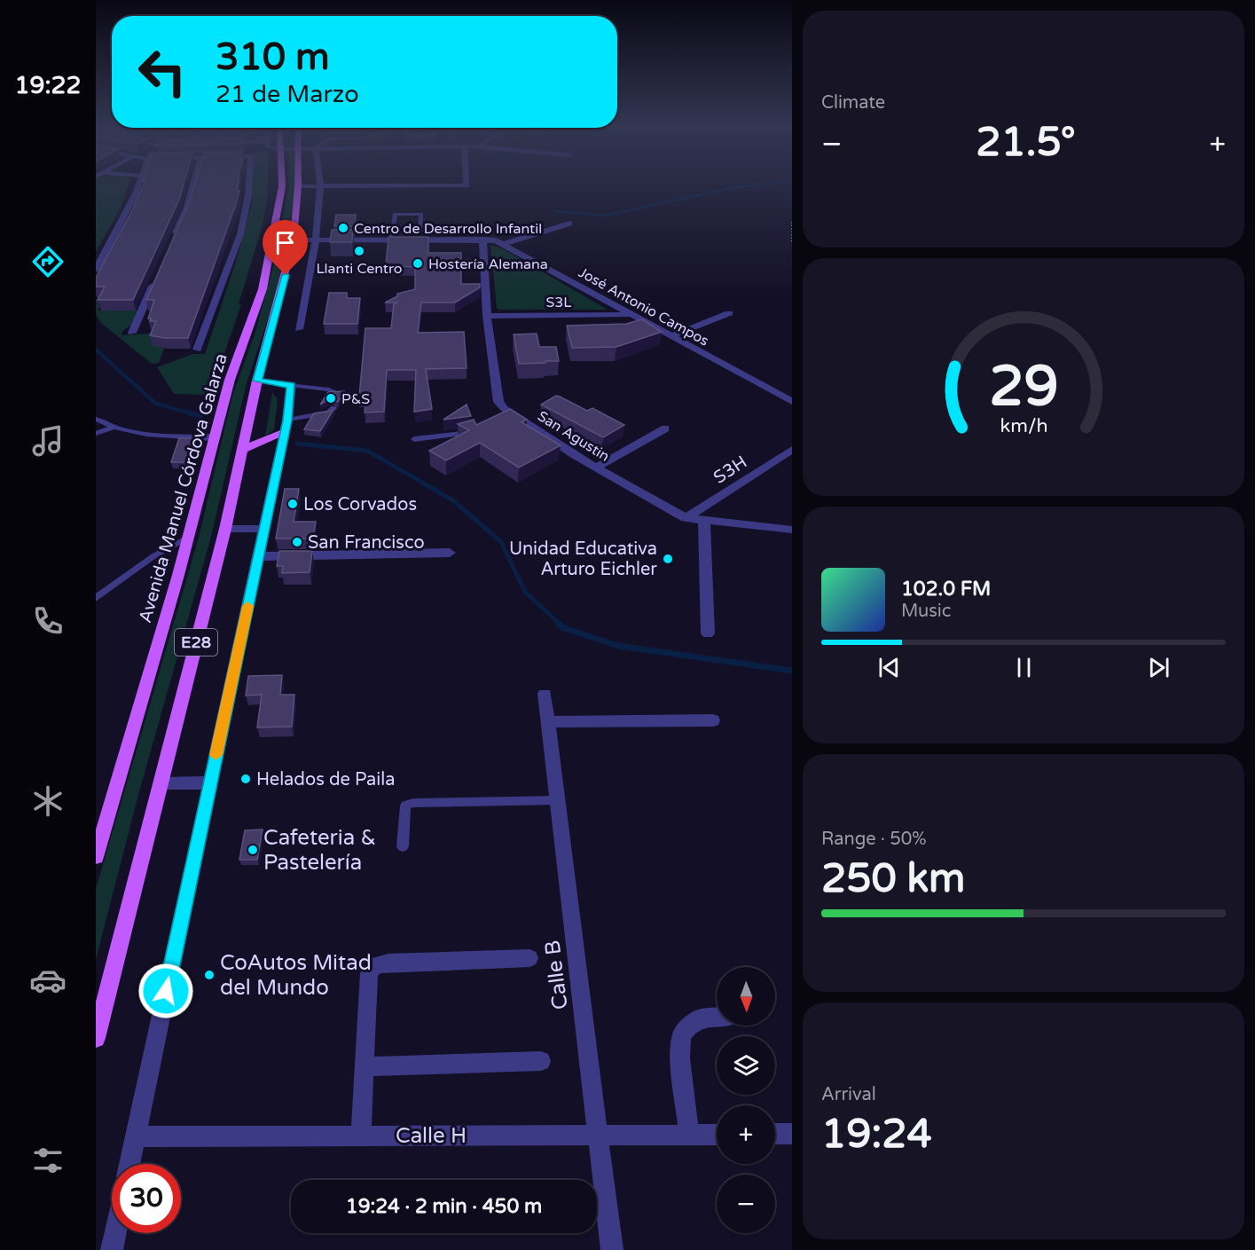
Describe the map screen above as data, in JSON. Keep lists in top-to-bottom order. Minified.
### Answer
{"streets":{"main road":["Avenida Manuel Córdova Galarza","E28"],"street":["S3L","José Antonio Campos","San Agustin","S3H","Calle B","Calle H"]},"crossings":[["S3L","José Antonio Campos"],["S3L","San Agustin"],["José Antonio Campos","San Agustin"],["José Antonio Campos","Avenida Manuel Córdova Galarza"],["José Antonio Campos","E28"],["San Agustin","S3H"],["Calle B","Calle H"]],"places":["Centro de Desarrollo Infantil","Llanti Centro","Hostería Alemana","P&S","Los Corvados","San Francisco","Unidad Educativa Arturo Eichler","Helados de Paila","Cafeteria & Pastelería","CoAutos Mitad del Mundo"],"north":"bottom","page":{"tabs":"19:22","tile":["Climate",["Range · 50%","250 km"],["Arrival","19:24"]],"turn":["310 m","21 de Marzo"],"heat":["−","21.5°","+"],"song":["102.0 FM","Music"],"map_buttons":["+","−"],"limit":"30","trip":"19:24 · 2 min · 450 m","gauge":["29","km/h"]}}
